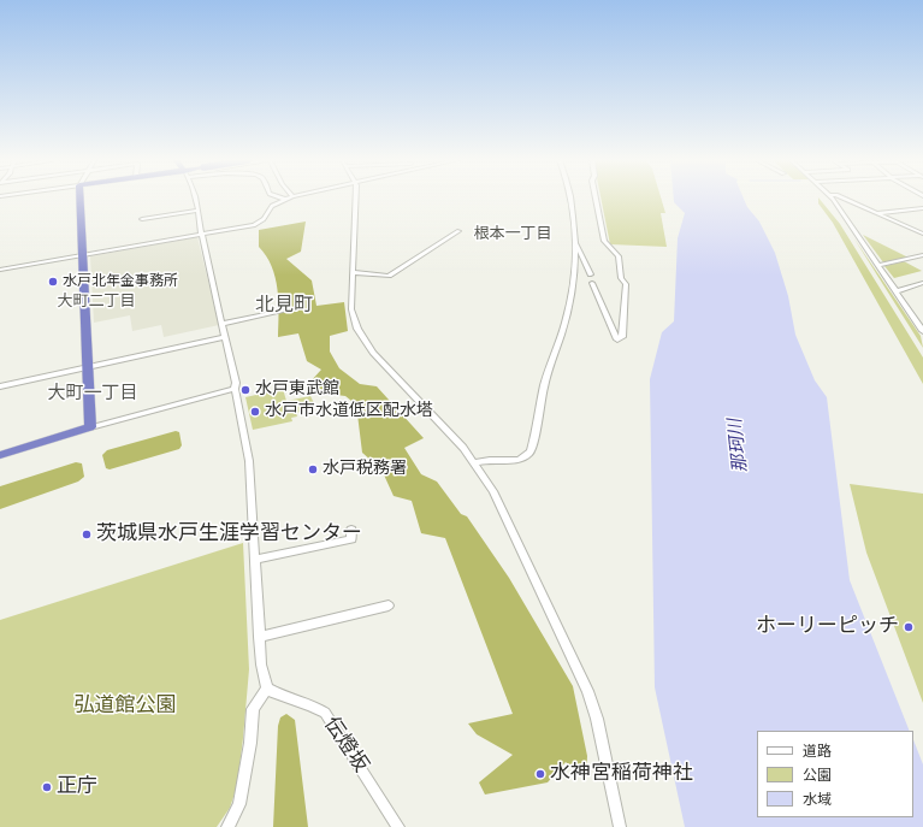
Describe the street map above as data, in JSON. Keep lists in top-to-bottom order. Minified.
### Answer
{"streets":{"street":["伝燈坂"]},"districts":["根本一丁目","大町二丁目","北見町","大町一丁目"],"water":["那珂川"],"parks":["弘道館公園"],"places":["水戸北年金事務所","水戸東武館","水戸市水道低区配水塔","水戸税務署","茨城県水戸生涯学習センター","ホーリーピッチ","水神宮稲荷神社","正庁"],"legend":["道路","公園","水域"]}
